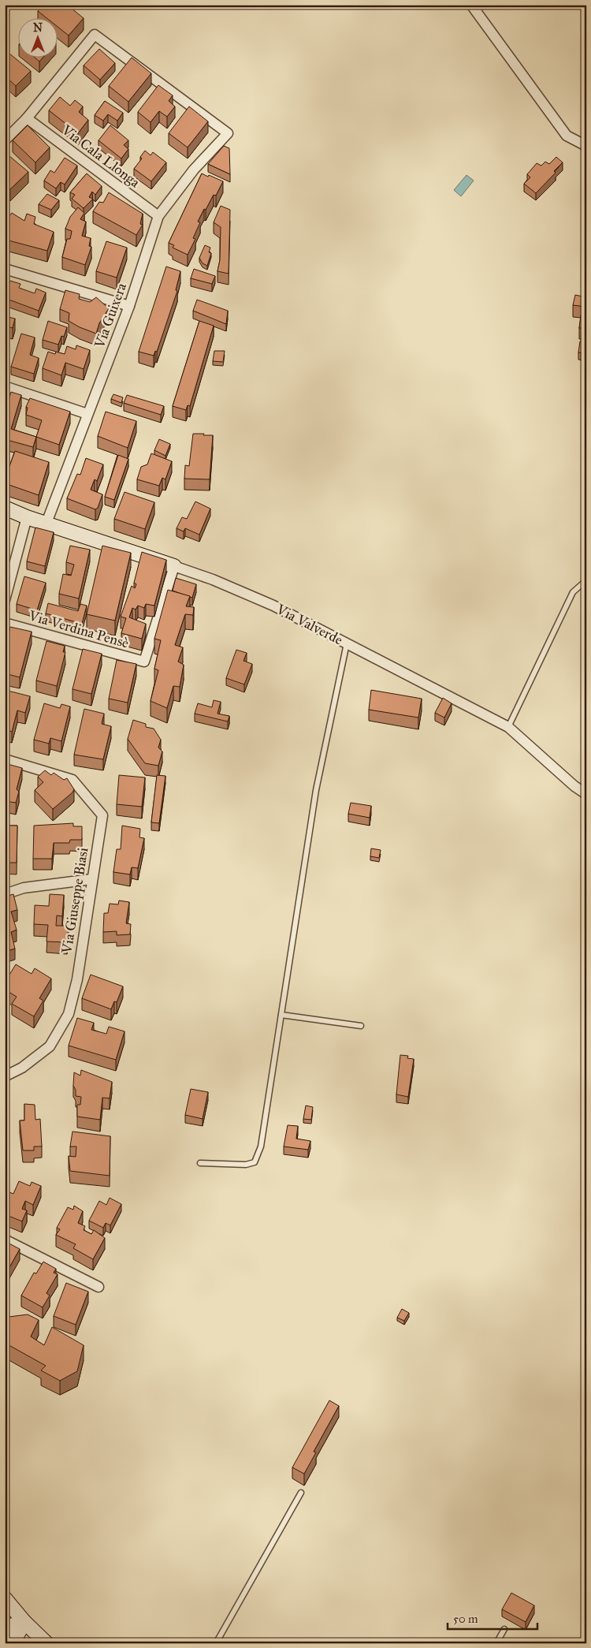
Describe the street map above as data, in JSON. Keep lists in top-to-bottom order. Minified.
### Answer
{"streets":{"street":["Via Cala Llonga","Via Guixera","Via Valverde","Via Verdina Pensè","Via Giuseppe Biasi"]},"crossings":[["Via Cala Llonga","Via Guixera"],["Via Guixera","Via Valverde"],["Via Valverde","Via Verdina Pensè"]],"scale_bar":"50 m","north":"top"}
